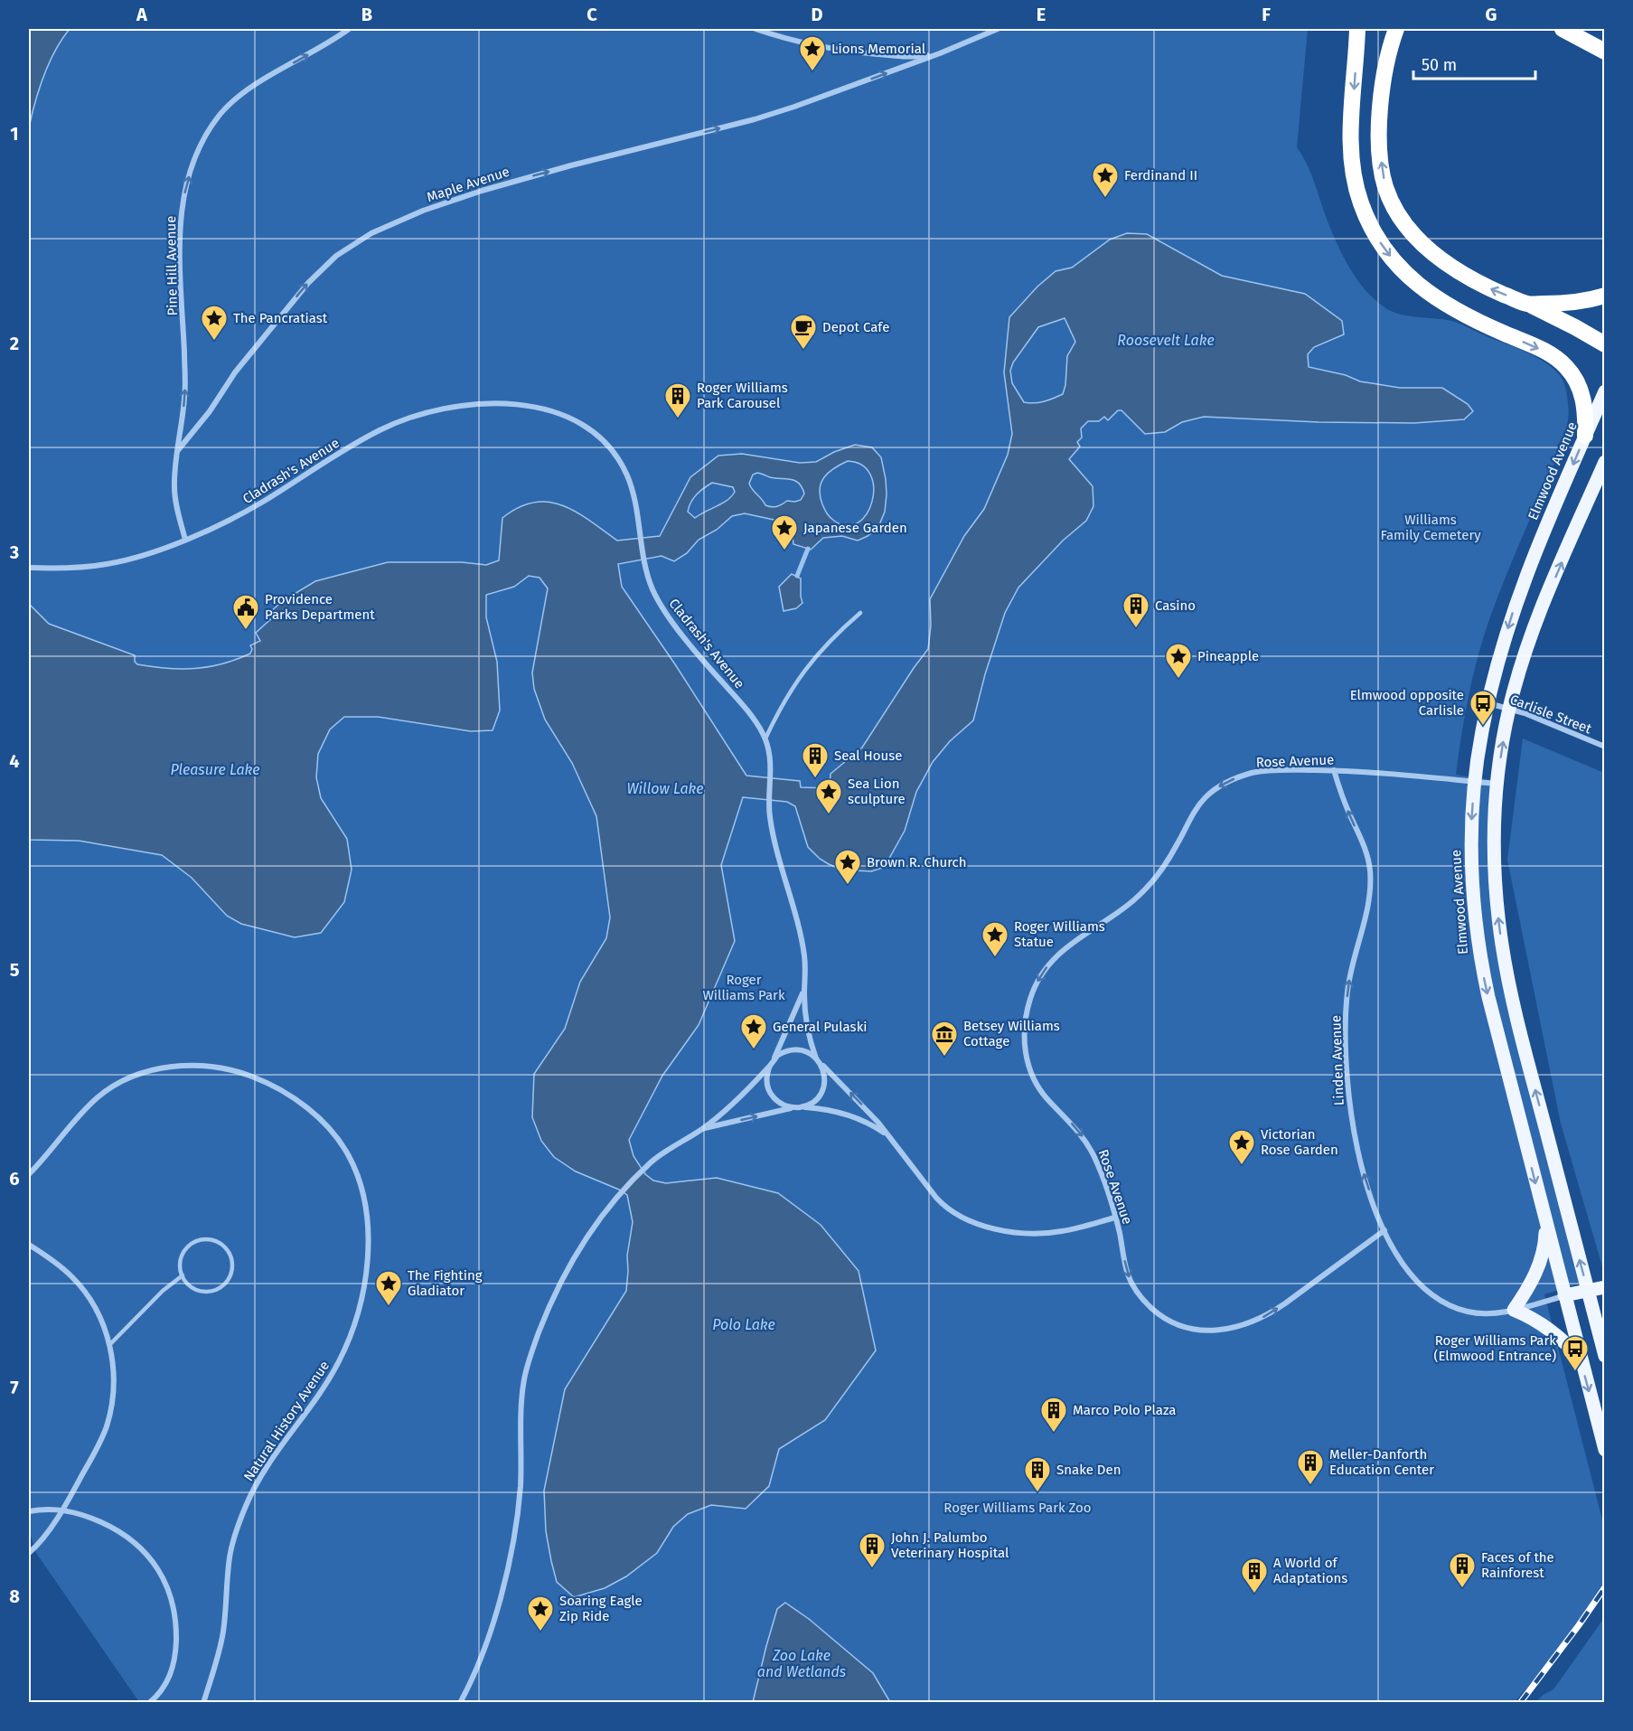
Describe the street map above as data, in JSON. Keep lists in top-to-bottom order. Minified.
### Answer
{"streets":{"main road":["Elmwood Avenue"],"street":["Maple Avenue","Pine Hill Avenue","Cladrash's Avenue","Carlisle Street","Rose Avenue","Linden Avenue","Natural History Avenue"]},"crossings":[["Maple Avenue","Pine Hill Avenue"],["Elmwood Avenue","Carlisle Street"],["Elmwood Avenue","Rose Avenue"],["Elmwood Avenue","Linden Avenue"],["Rose Avenue","Linden Avenue"]],"one_way":["Maple Avenue","Pine Hill Avenue","Linden Avenue"],"water":["Roosevelt Lake","Pleasure Lake","Willow Lake","Polo Lake","Zoo Lake and Wetlands"],"parks":["Williams Family Cemetery","Roger Williams Park","Roger Williams Park Zoo"],"places":{"place":["Lions Memorial","Ferdinand II","The Pancratiast","Japanese Garden","Pineapple","Sea Lion sculpture","Brown R. Church","Roger Williams Statue","General Pulaski","Victorian Rose Garden","The Fighting Gladiator","Soaring Eagle Zip Ride"],"cafe":["Depot Cafe"],"building":["Roger Williams Park Carousel","Casino","Seal House","Marco Polo Plaza","Meller-Danforth Education Center","Snake Den","John J. Palumbo Veterinary Hospital","Faces of the Rainforest","A World of Adaptations"],"public building":["Providence Parks Department"],"bus stop":["Elmwood opposite Carlisle","Roger Williams Park (Elmwood Entrance)"],"museum":["Betsey Williams Cottage"]},"scale_bar":"50 m","grid":{"columns":["A","B","C","D","E","F","G"],"rows":["1","2","3","4","5","6","7","8"]}}
